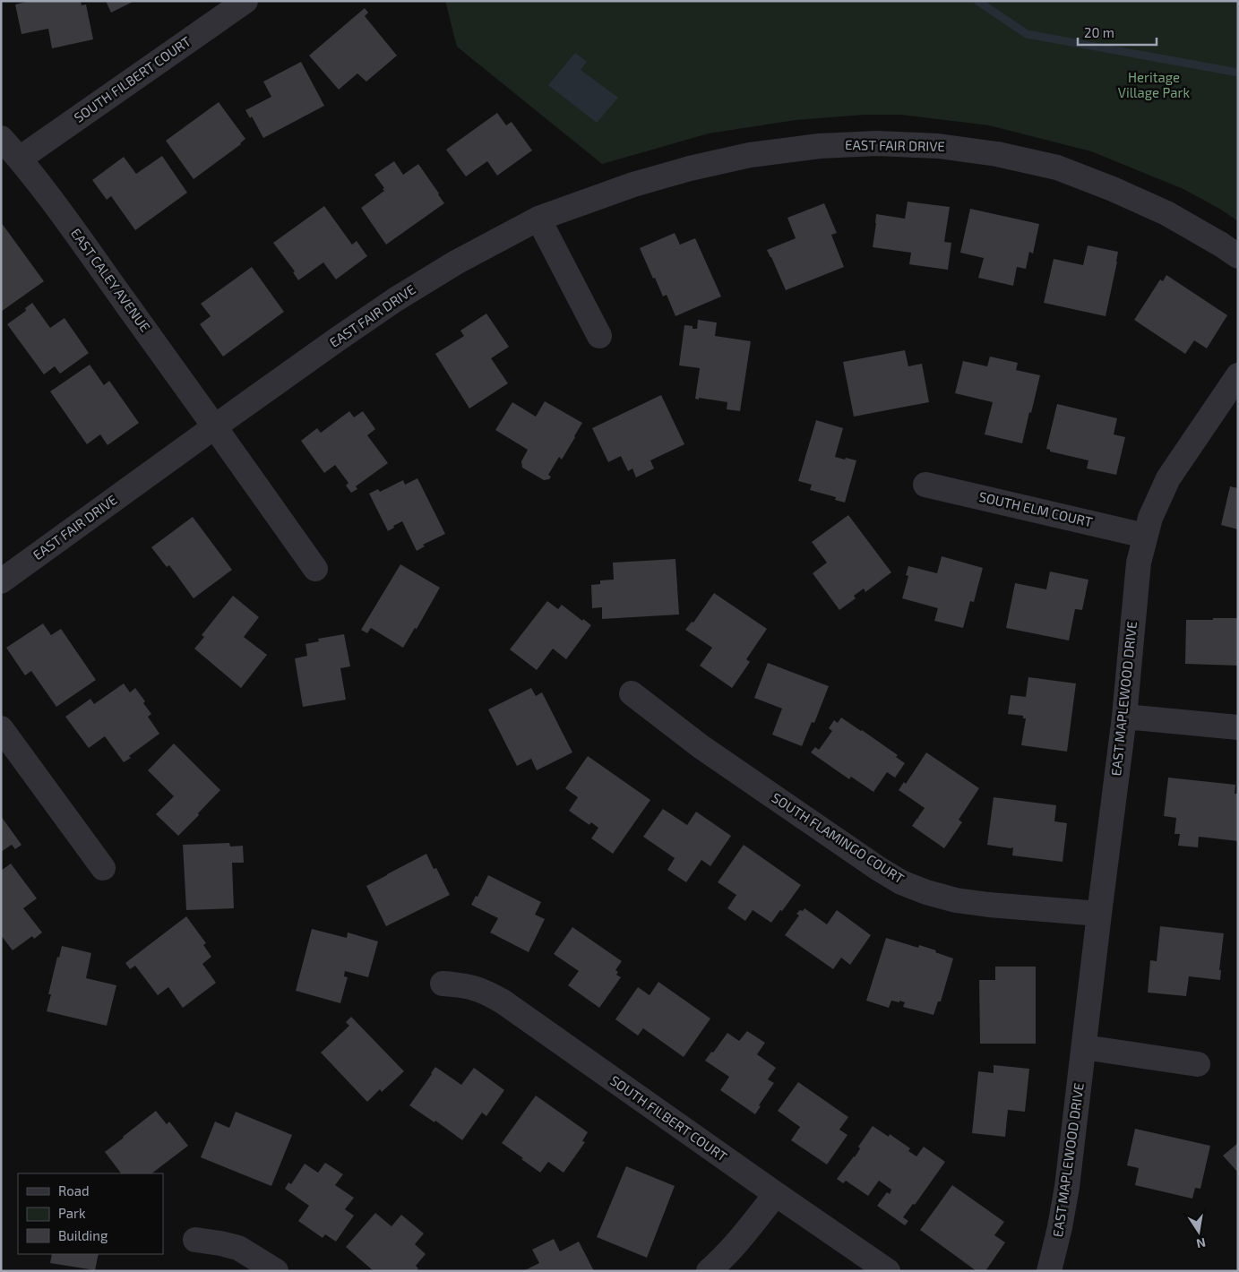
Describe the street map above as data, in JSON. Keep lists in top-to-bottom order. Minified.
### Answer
{"streets":{"street":["SOUTH FILBERT COURT","EAST FAIR DRIVE","EAST CALEY AVENUE","SOUTH ELM COURT","EAST MAPLEWOOD DRIVE","SOUTH FLAMINGO COURT"]},"crossings":[["SOUTH FILBERT COURT","EAST CALEY AVENUE"],["EAST FAIR DRIVE","EAST CALEY AVENUE"],["SOUTH ELM COURT","EAST MAPLEWOOD DRIVE"],["EAST MAPLEWOOD DRIVE","SOUTH FLAMINGO COURT"]],"parks":["Heritage Village Park"],"legend":["Road","Park","Building"],"scale_bar":"20 m","north":"bottom"}
